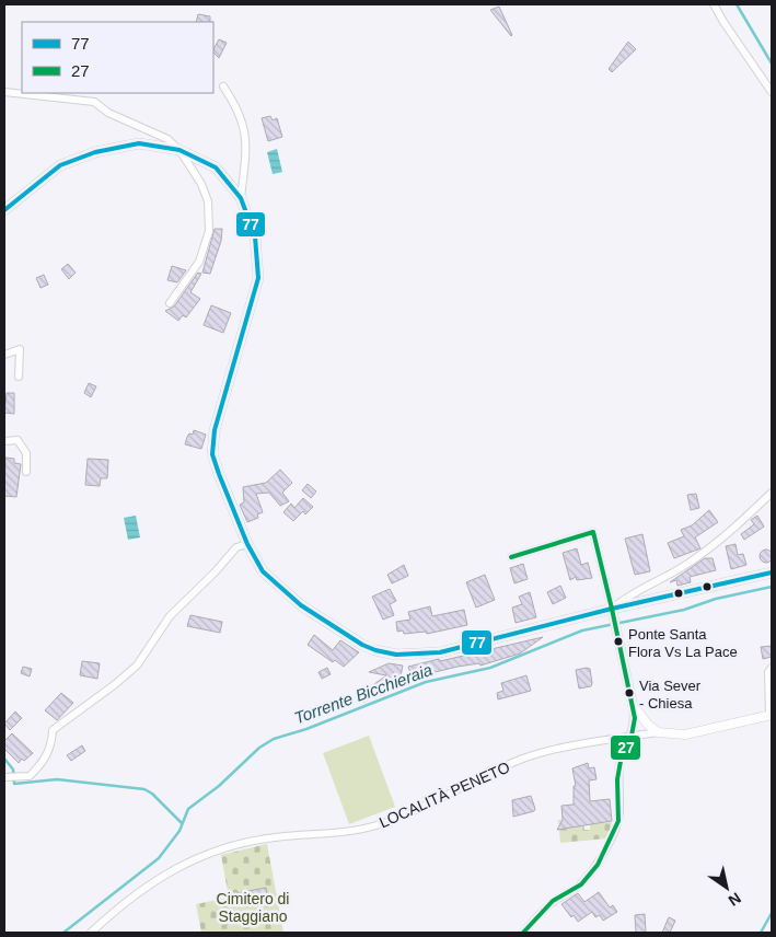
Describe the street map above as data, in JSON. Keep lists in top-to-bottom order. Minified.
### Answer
{"streets":{"street":["LOCALITÀ PENETO"]},"water":["Torrente Bicchieraia"],"parks":["Cimitero di Staggiano"],"places":["Ponte Santa Flora Vs La Pace","Via Sever - Chiesa"],"lines":["transit line 77","transit line 27"],"legend":["77","27"],"north":"bottom right"}
